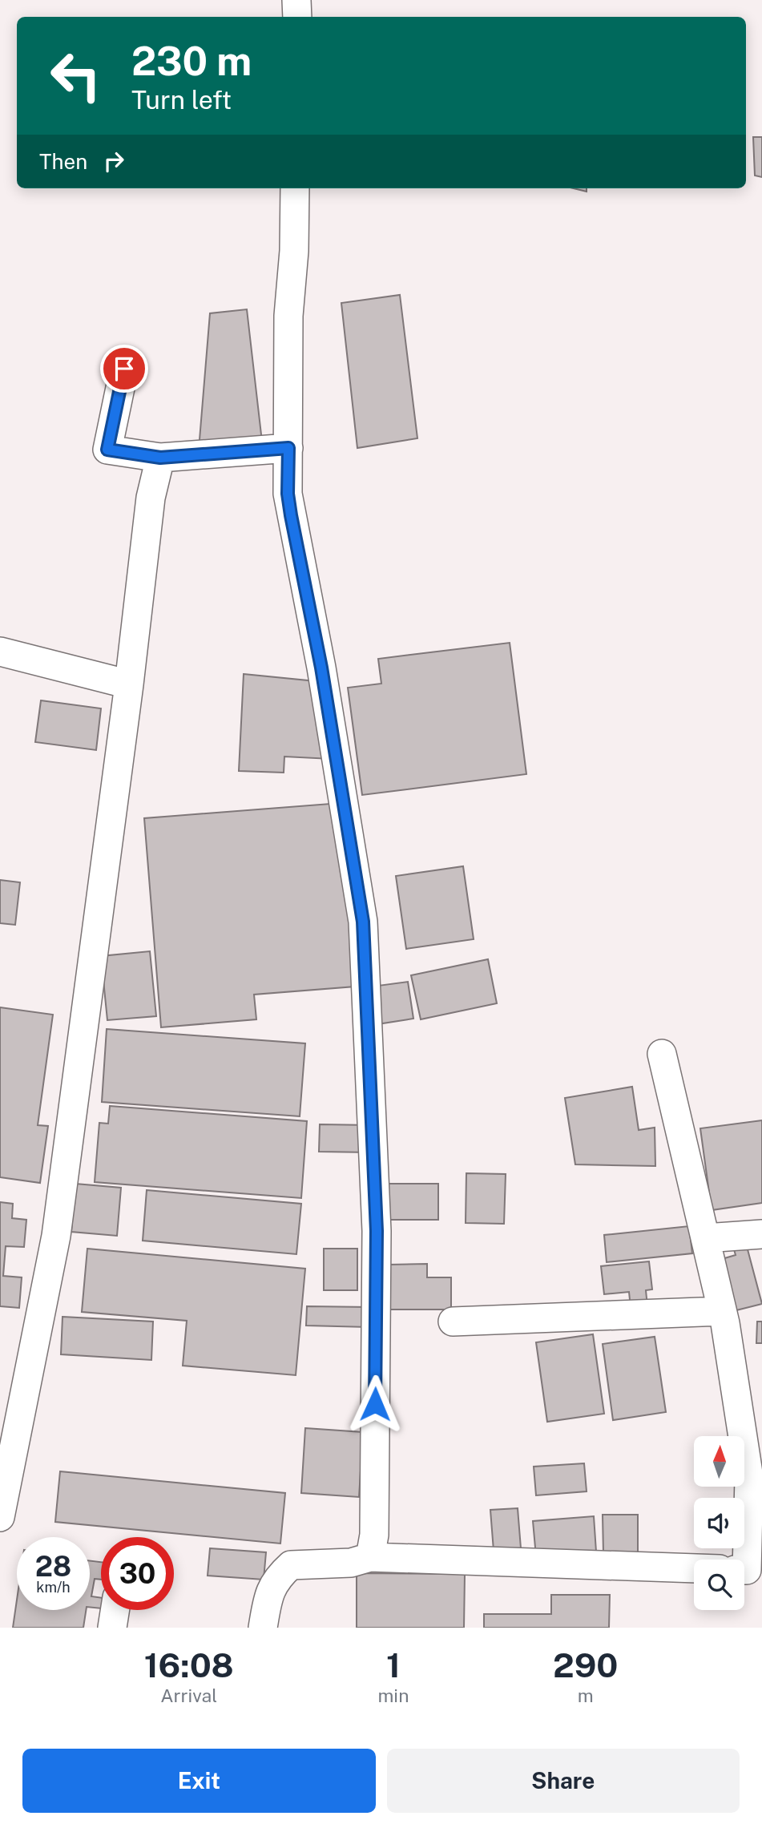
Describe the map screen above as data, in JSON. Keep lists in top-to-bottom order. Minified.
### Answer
{"north":"top","page":{"turn":["230 m","Turn left"],"then":"Then","speed":"28 km/h","limit":"30","eta":["16:08","Arrival","1","min","290","m"],"buttons":["Exit","Share"]}}
